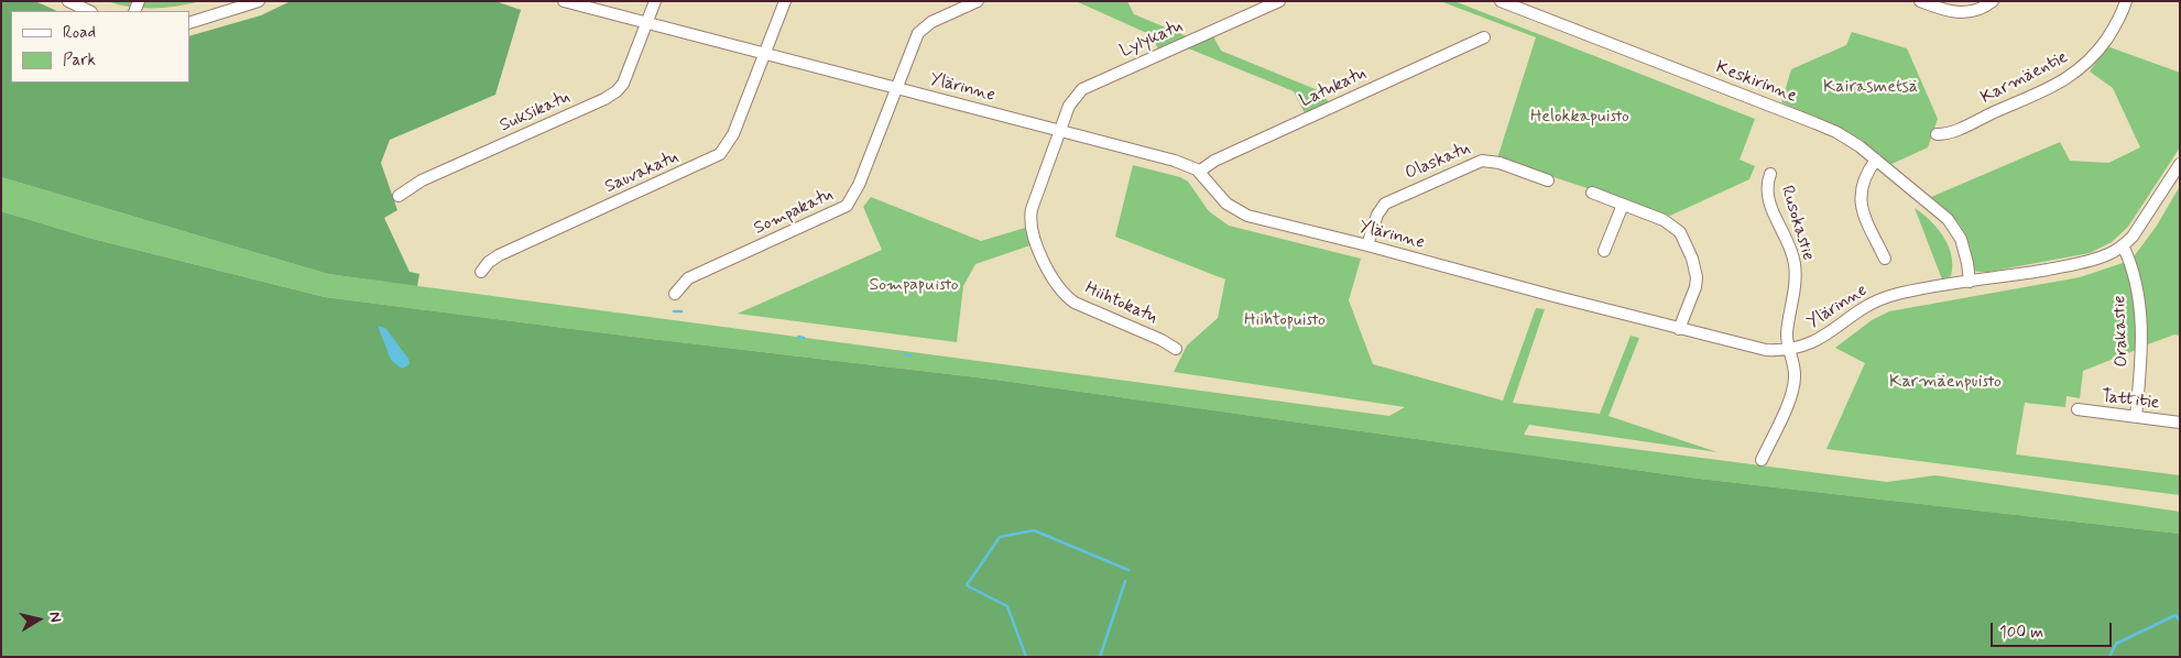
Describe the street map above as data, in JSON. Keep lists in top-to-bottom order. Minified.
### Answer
{"streets":{"street":["Lylykatu","Karmäentie","Keskirinne","Ylärinne","Latukatu","Suksikatu","Olaskatu","Sauvakatu","Sompakatu","Rusokastie","Hiihtokatu","Orakastie","Tattitie"]},"crossings":[["Lylykatu","Ylärinne"],["Lylykatu","Hiihtokatu"],["Keskirinne","Ylärinne"],["Ylärinne","Latukatu"],["Ylärinne","Suksikatu"],["Ylärinne","Olaskatu"],["Ylärinne","Sauvakatu"],["Ylärinne","Sompakatu"],["Ylärinne","Rusokastie"],["Ylärinne","Hiihtokatu"],["Ylärinne","Orakastie"],["Orakastie","Tattitie"]],"parks":["Kairasmetsä","Helokkapuisto","Sompapuisto","Hiihtopuisto","Karmäenpuisto"],"legend":["Road","Park"],"scale_bar":"100 m","north":"right"}
